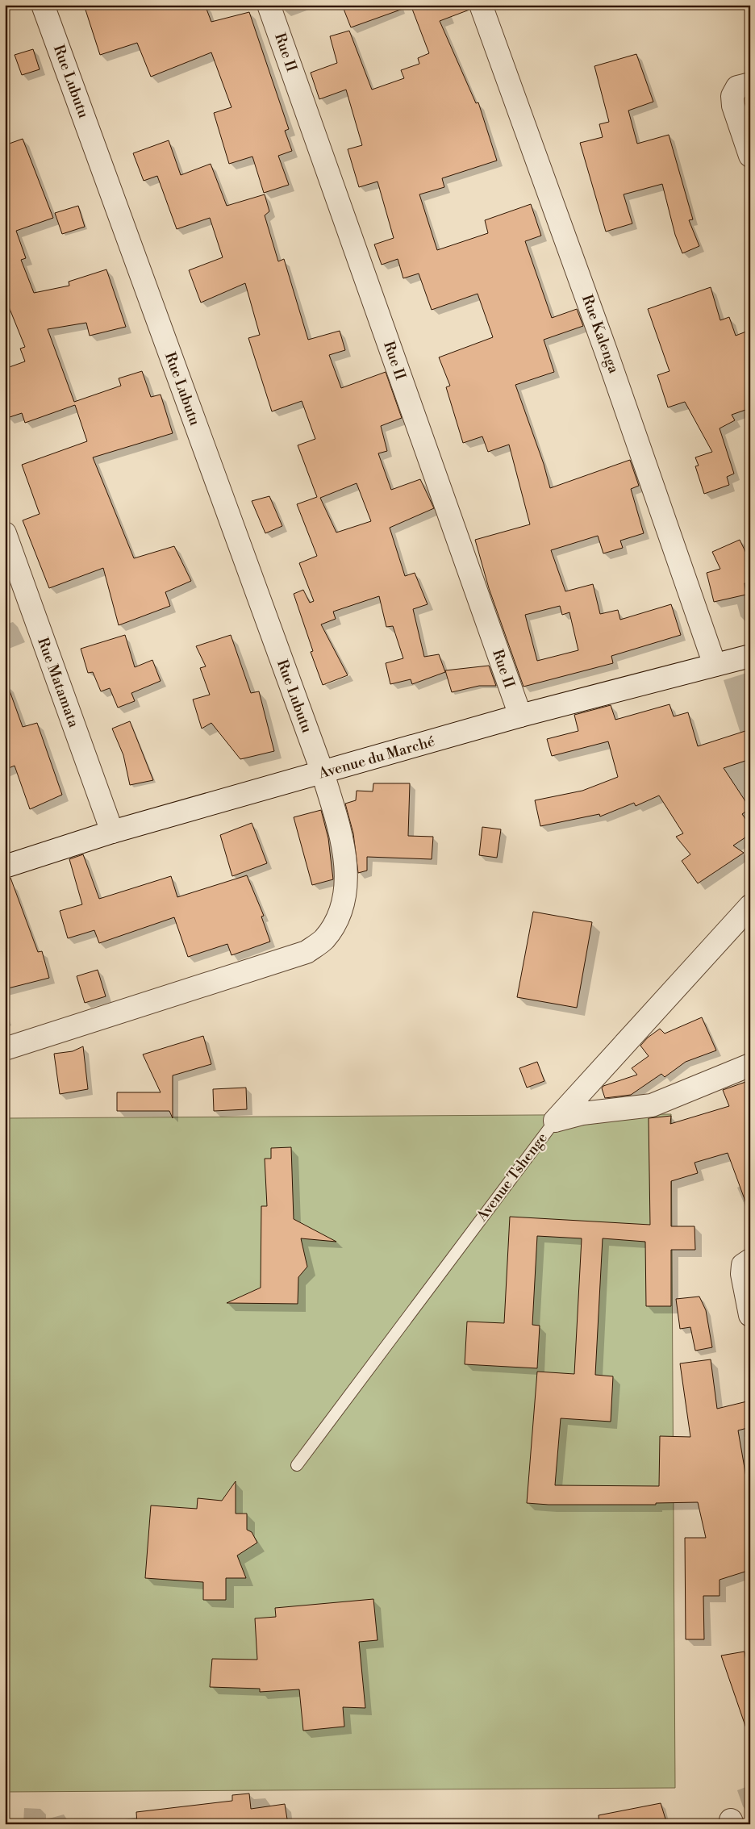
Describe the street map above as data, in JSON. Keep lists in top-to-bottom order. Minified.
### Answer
{"streets":{"street":["Rue II","Rue Lubutu","Rue Kalenga","Rue Matamata","Avenue du Marché","Avenue Tshenge"]},"crossings":[["Rue II","Avenue du Marché"],["Rue Lubutu","Avenue du Marché"],["Rue Kalenga","Avenue du Marché"],["Rue Matamata","Avenue du Marché"]]}
